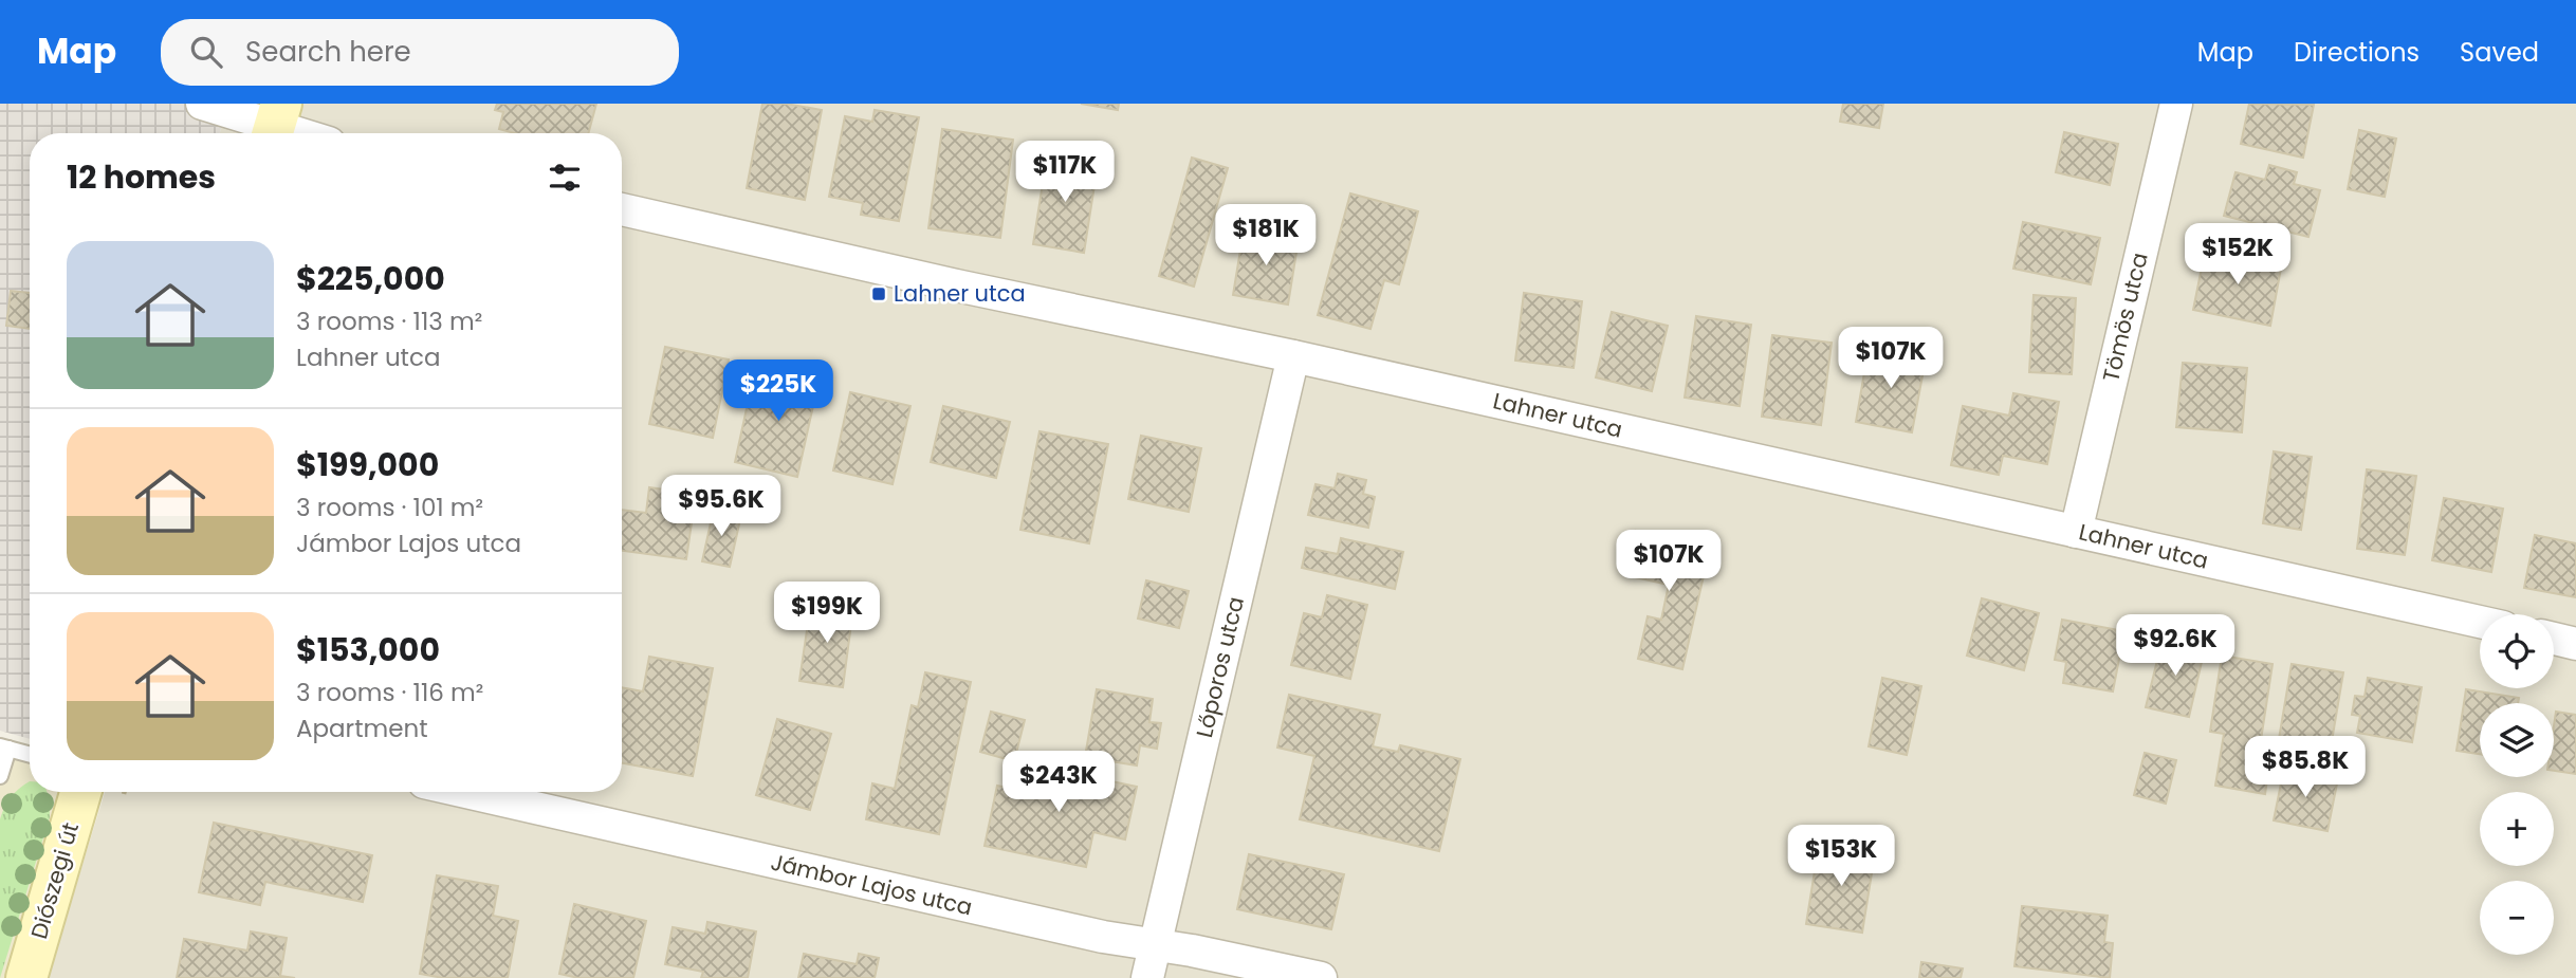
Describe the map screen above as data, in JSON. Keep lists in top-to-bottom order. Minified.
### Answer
{"streets":{"main road":["Diószegi út"],"street":["Tömös utca","Lahner utca","Lőporos utca","Jámbor Lajos utca"]},"crossings":[["Tömös utca","Lahner utca"],["Lahner utca","Lőporos utca"],["Lőporos utca","Jámbor Lajos utca"]],"places":{"transit":["Lahner utca"]},"page":{"header":"Map","search":"Search here","nav":["Map","Directions","Saved"],"heading":"12 homes","price":["$117K","$181K","$152K","$107K","$225K","$95.6K","$107K","$199K","$92.6K","$85.8K","$243K","$153K"],"list":[{"name":"$225,000","note":"3 rooms · 113 m² · Lahner utca"},{"name":"$199,000","note":"3 rooms · 101 m² · Jámbor Lajos utca"},{"name":"$153,000","note":"3 rooms · 116 m² · Apartment"}],"map_buttons":["+","−"]}}
